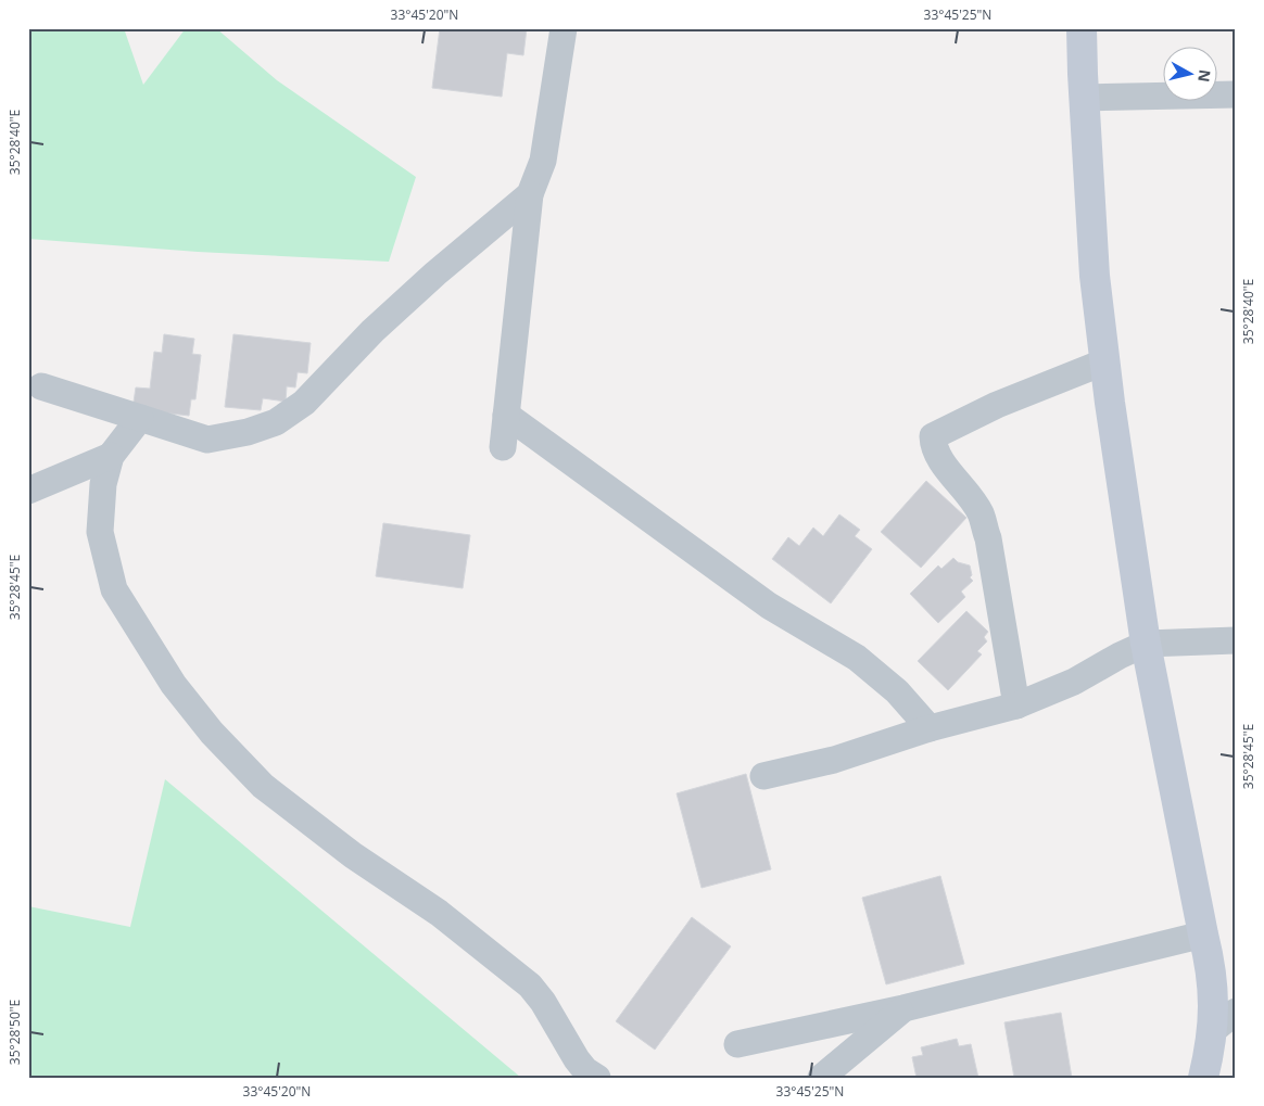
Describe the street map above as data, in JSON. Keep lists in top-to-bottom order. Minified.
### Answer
{"north":"right","coordinates":["33°45'20\"N","33°45'25\"N","35°28'40\"E","35°28'45\"E","35°28'50\"E"]}
